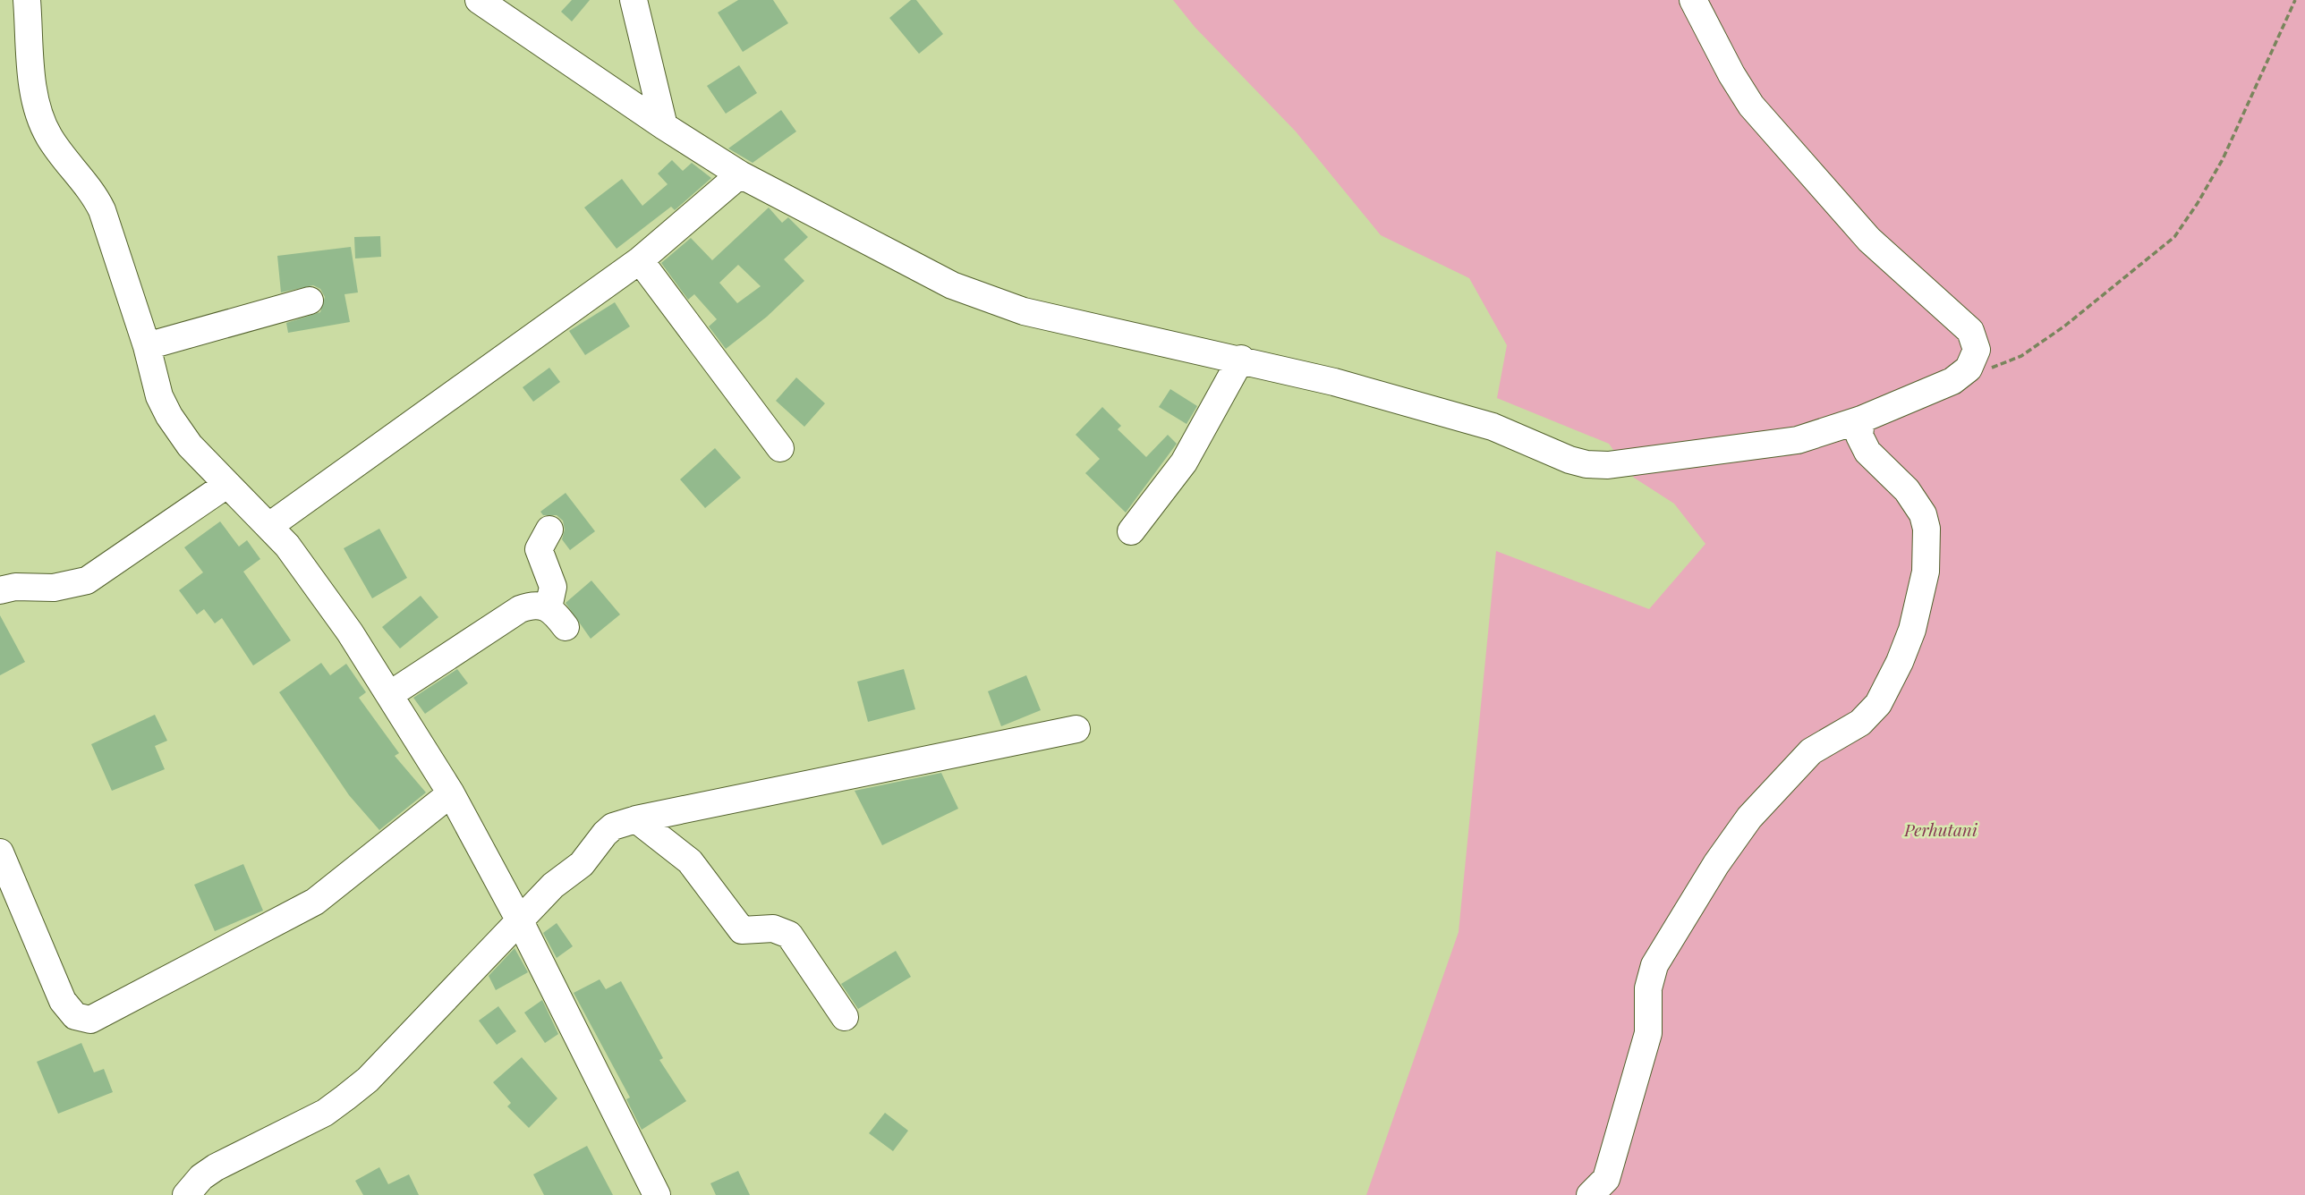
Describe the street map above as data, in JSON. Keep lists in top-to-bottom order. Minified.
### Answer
{"parks":["Perhutani"]}
